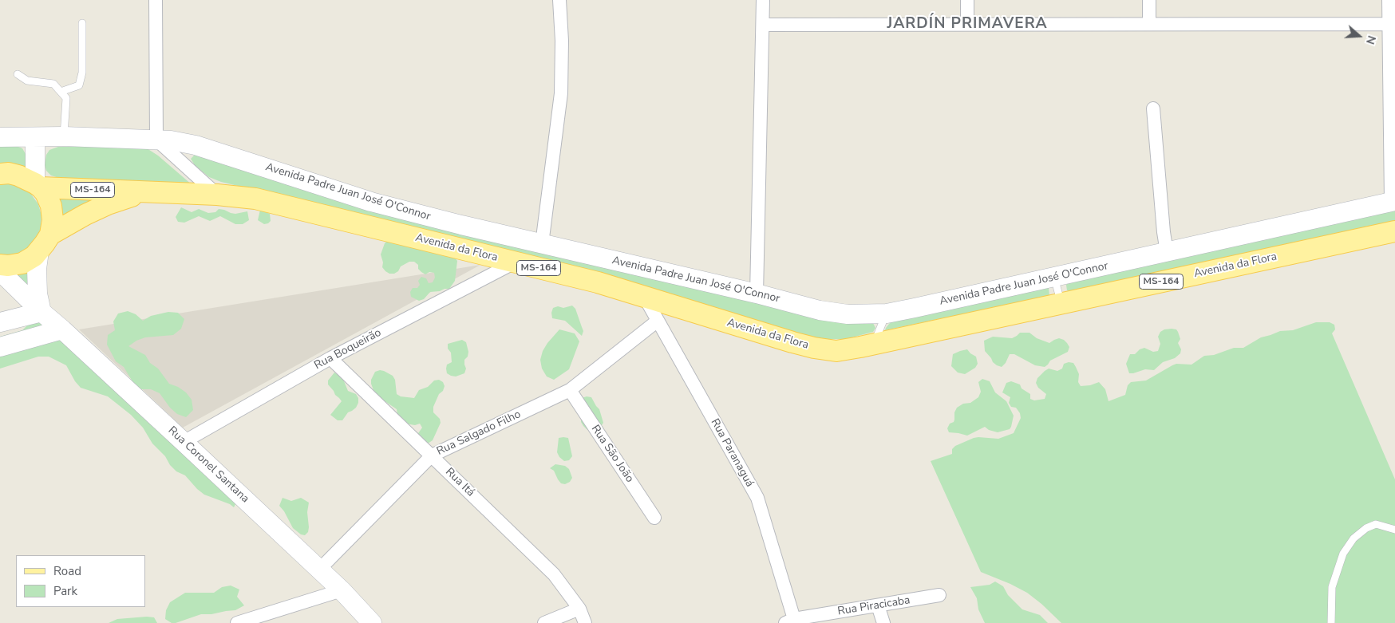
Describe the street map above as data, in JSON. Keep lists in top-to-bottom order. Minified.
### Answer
{"streets":{"main road":["MS-164","Avenida da Flora"],"street":["Avenida Padre Juan José O'Connor","Rua Boqueirão","Rua Salgado Filho","Rua Paranaguá","Rua São João","Rua Coronel Santana","Rua Itá","Rua Piracicaba"]},"crossings":[["MS-164","Avenida da Flora"],["Avenida da Flora","Rua Boqueirão"],["Avenida da Flora","Rua Paranaguá"],["Rua Boqueirão","Rua Coronel Santana"],["Rua Boqueirão","Rua Itá"],["Rua Salgado Filho","Rua Paranaguá"],["Rua Salgado Filho","Rua São João"],["Rua Salgado Filho","Rua Coronel Santana"],["Rua Salgado Filho","Rua Itá"],["Rua Paranaguá","Rua Piracicaba"]],"districts":["JARDÍN PRIMAVERA"],"legend":["Road","Park"],"north":"right"}
